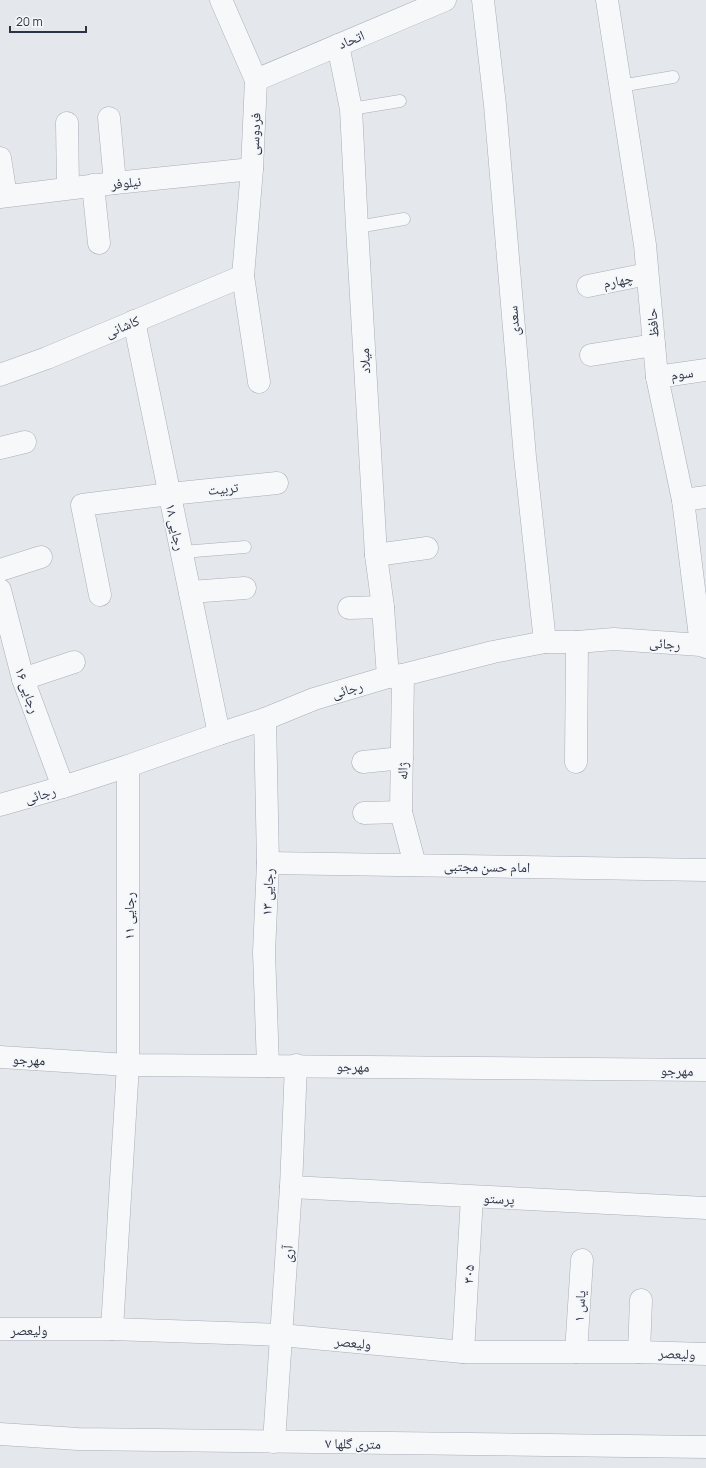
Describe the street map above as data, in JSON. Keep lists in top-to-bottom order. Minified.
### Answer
{"streets":{"street":["اتحاد","فردوسی","نیلوفر","چهارم","سعدی","حافظ","کاشانی","میلاد","سوم","تربیت","رجایی ۱۸","رجائی","رجایی ۱۶","ژاله","امام حسن مجتبی","رجایی ۱۳","رجایی ۱۱","مهرجو","پرستو","آری","۳۰۵","یاس ۱","ولیعصر","۷ متری گلها"]},"crossings":[["اتحاد","فردوسی"],["اتحاد","میلاد"],["فردوسی","نیلوفر"],["فردوسی","کاشانی"],["چهارم","حافظ"],["سعدی","رجائی"],["حافظ","سوم"],["حافظ","رجائی"],["کاشانی","رجایی ۱۸"],["میلاد","رجائی"],["میلاد","ژاله"],["تربیت","رجایی ۱۸"],["رجایی ۱۸","رجائی"],["رجائی","رجایی ۱۶"],["رجائی","ژاله"],["رجائی","رجایی ۱۳"],["رجائی","رجایی ۱۱"],["ژاله","امام حسن مجتبی"],["امام حسن مجتبی","رجایی ۱۳"],["رجایی ۱۳","مهرجو"],["رجایی ۱۱","مهرجو"],["رجایی ۱۱","ولیعصر"],["مهرجو","آری"],["پرستو","آری"],["پرستو","۳۰۵"],["آری","ولیعصر"],["آری","۷ متری گلها"],["۳۰۵","ولیعصر"],["یاس ۱","ولیعصر"]],"scale_bar":"20 m"}
